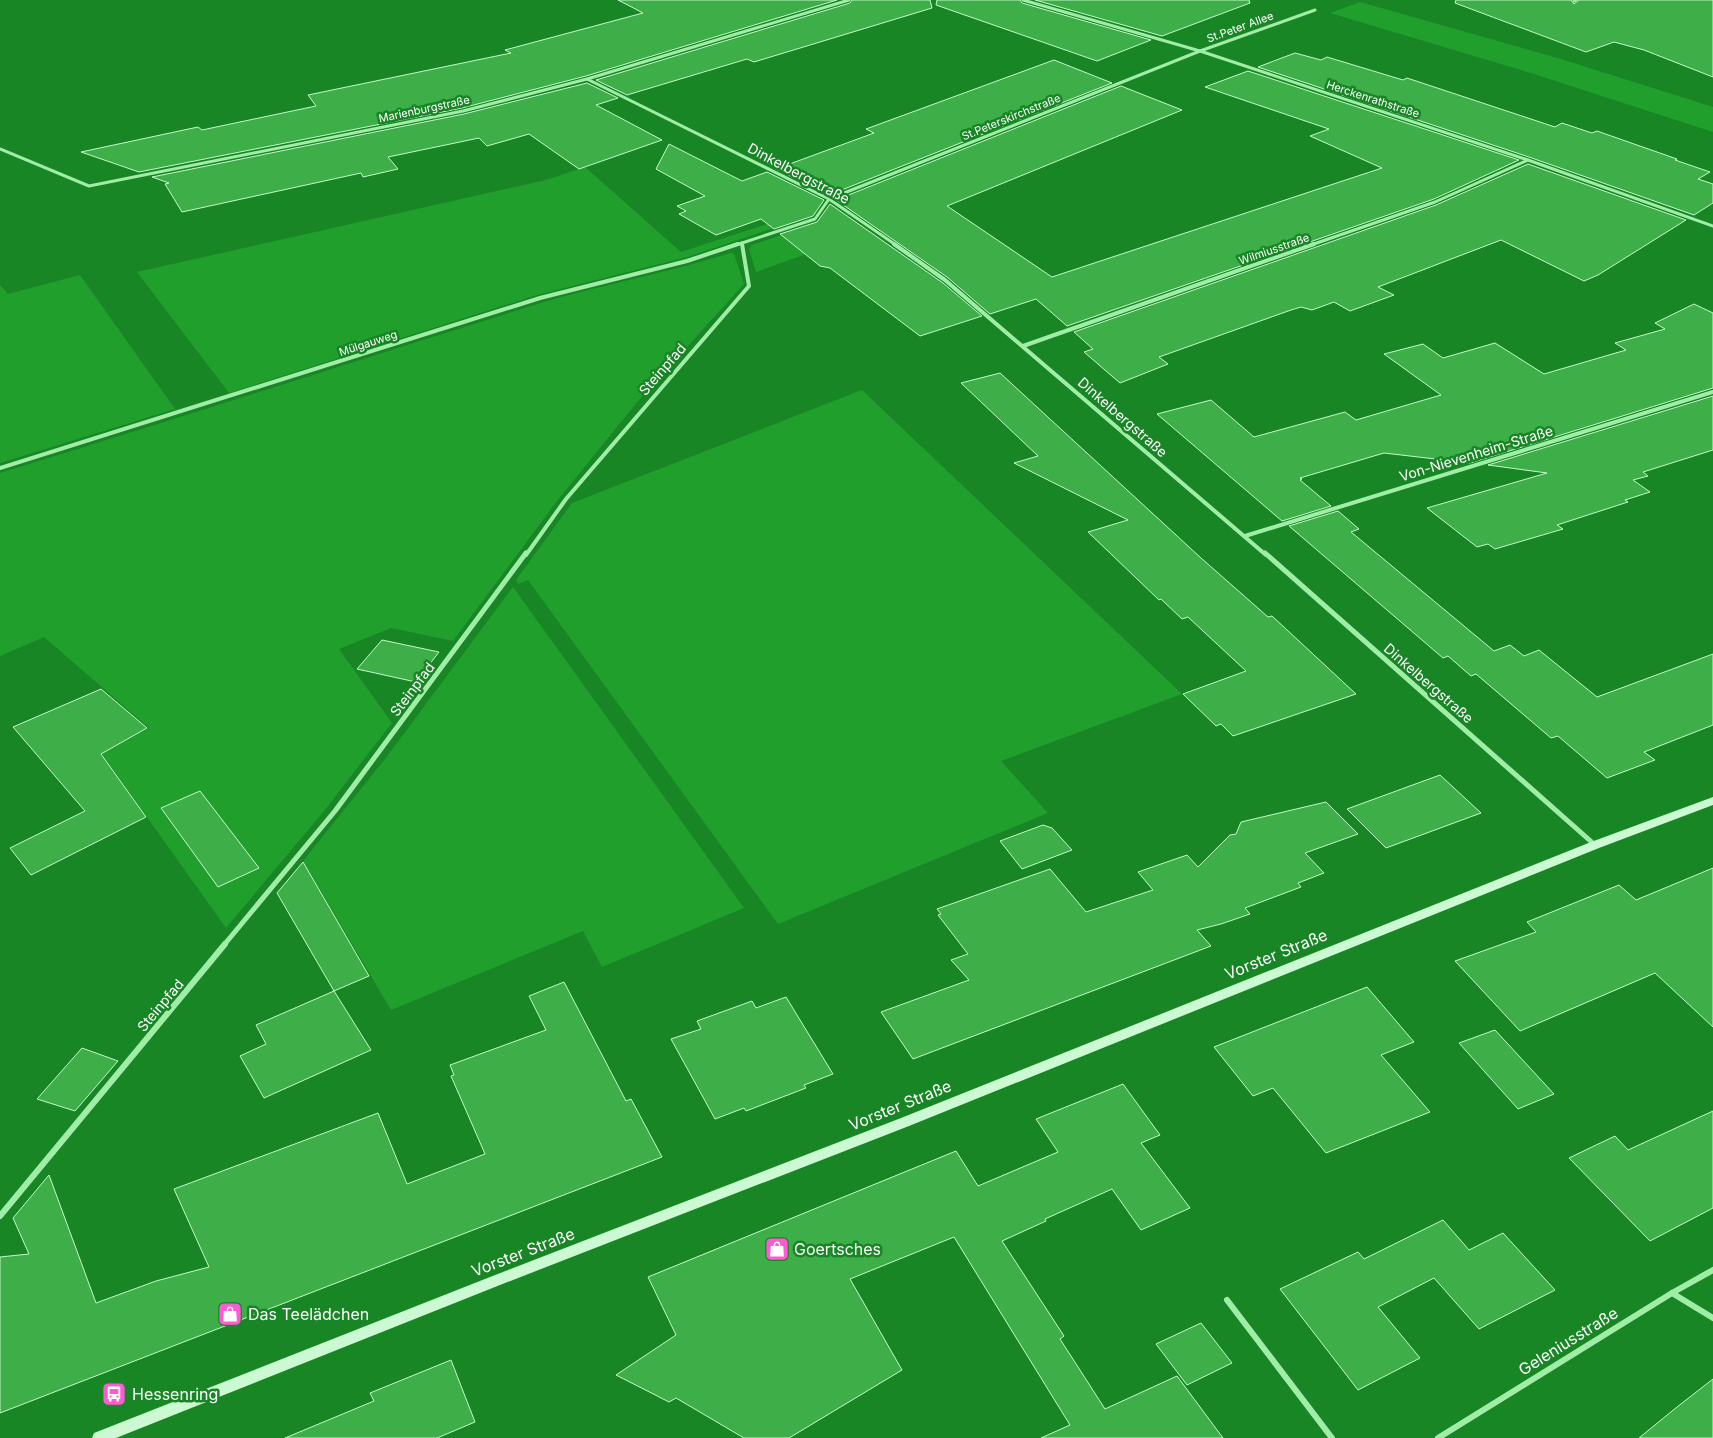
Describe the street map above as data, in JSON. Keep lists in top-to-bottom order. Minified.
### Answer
{"streets":{"main road":["Vorster Straße"],"street":["St.Peter Allee","Herckenrathstraße","Marienburgstraße","St.Peterskirchstraße","Dinkelbergstraße","Wilmiusstraße","Mülgauweg","Steinpfad","Von-Nievenheim-Straße","Geleniusstraße"]},"crossings":[["St.Peter Allee","Herckenrathstraße"],["St.Peter Allee","St.Peterskirchstraße"],["Herckenrathstraße","St.Peterskirchstraße"],["Herckenrathstraße","Wilmiusstraße"],["Marienburgstraße","Dinkelbergstraße"],["St.Peterskirchstraße","Dinkelbergstraße"],["Dinkelbergstraße","Wilmiusstraße"],["Dinkelbergstraße","Von-Nievenheim-Straße"],["Dinkelbergstraße","Vorster Straße"],["Mülgauweg","Steinpfad"]],"places":{"shop":["Goertsches","Das Teelädchen"],"bus stop":["Hessenring"]}}
